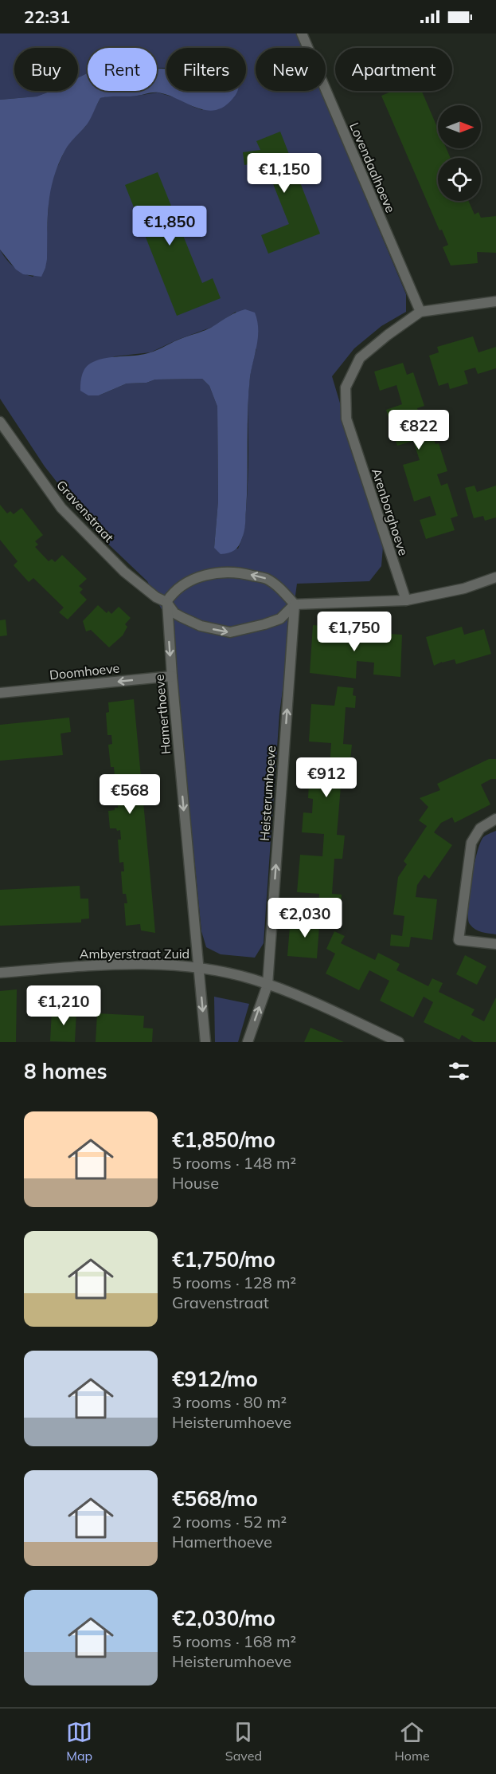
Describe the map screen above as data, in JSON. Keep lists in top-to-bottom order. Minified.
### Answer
{"streets":{"street":["Lovendaalhoeve","Gravenstraat","Arenborghoeve","Doomhoeve","Hamerthoeve","Heisterumhoeve","Ambyerstraat Zuid"]},"crossings":[["Lovendaalhoeve","Arenborghoeve"],["Gravenstraat","Hamerthoeve"],["Gravenstraat","Heisterumhoeve"],["Doomhoeve","Hamerthoeve"],["Hamerthoeve","Ambyerstraat Zuid"],["Heisterumhoeve","Ambyerstraat Zuid"]],"one_way":["Doomhoeve","Hamerthoeve","Heisterumhoeve"],"north":"right","page":{"status":"22:31","chip":["Buy","Rent","Filters","New","Apartment"],"price":["€1,150","€1,850","€822","€1,750","€912","€568","€2,030","€1,210"],"heading":"8 homes","list":[{"name":"€1,850/mo","note":"5 rooms · 148 m² · House"},{"name":"€1,750/mo","note":"5 rooms · 128 m² · Gravenstraat"},{"name":"€912/mo","note":"3 rooms · 80 m² · Heisterumhoeve"},{"name":"€568/mo","note":"2 rooms · 52 m² · Hamerthoeve"},{"name":"€2,030/mo","note":"5 rooms · 168 m² · Heisterumhoeve"}],"tabs":["Map","Saved","Home"]}}
